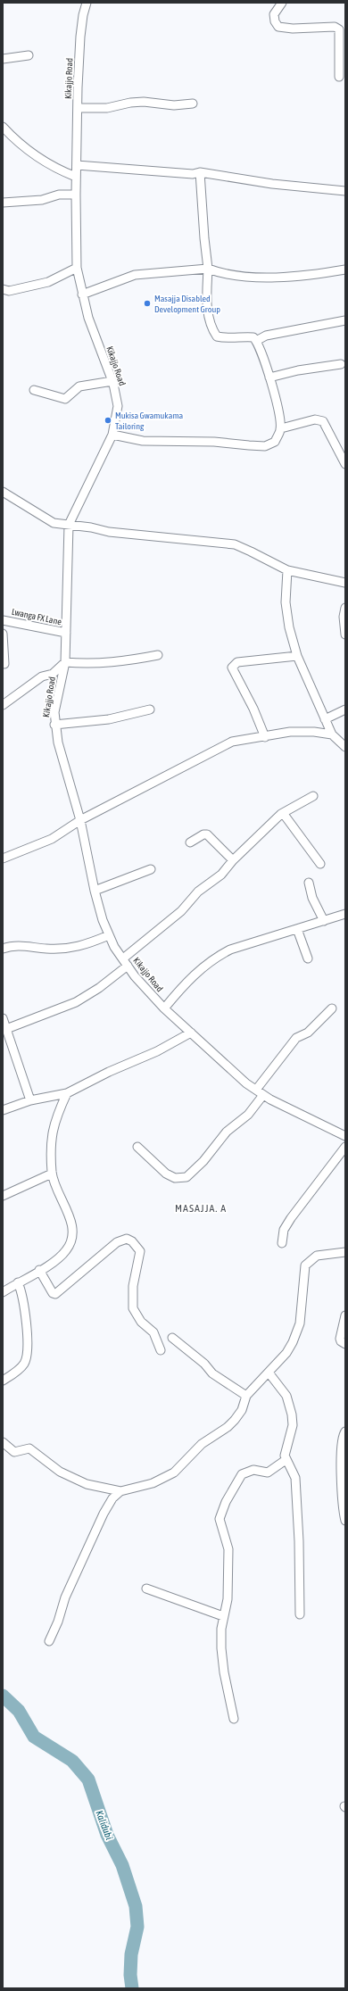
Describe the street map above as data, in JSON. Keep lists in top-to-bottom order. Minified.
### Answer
{"streets":{"street":["Kikajjo Road","Lwanga FX Lane"]},"crossings":[["Kikajjo Road","Lwanga FX Lane"]],"districts":["MASAJJA. A"],"water":["Kalidubi"],"places":["Masajja Disabled Development Group","Mukisa Gwamukama Tailoring"]}
